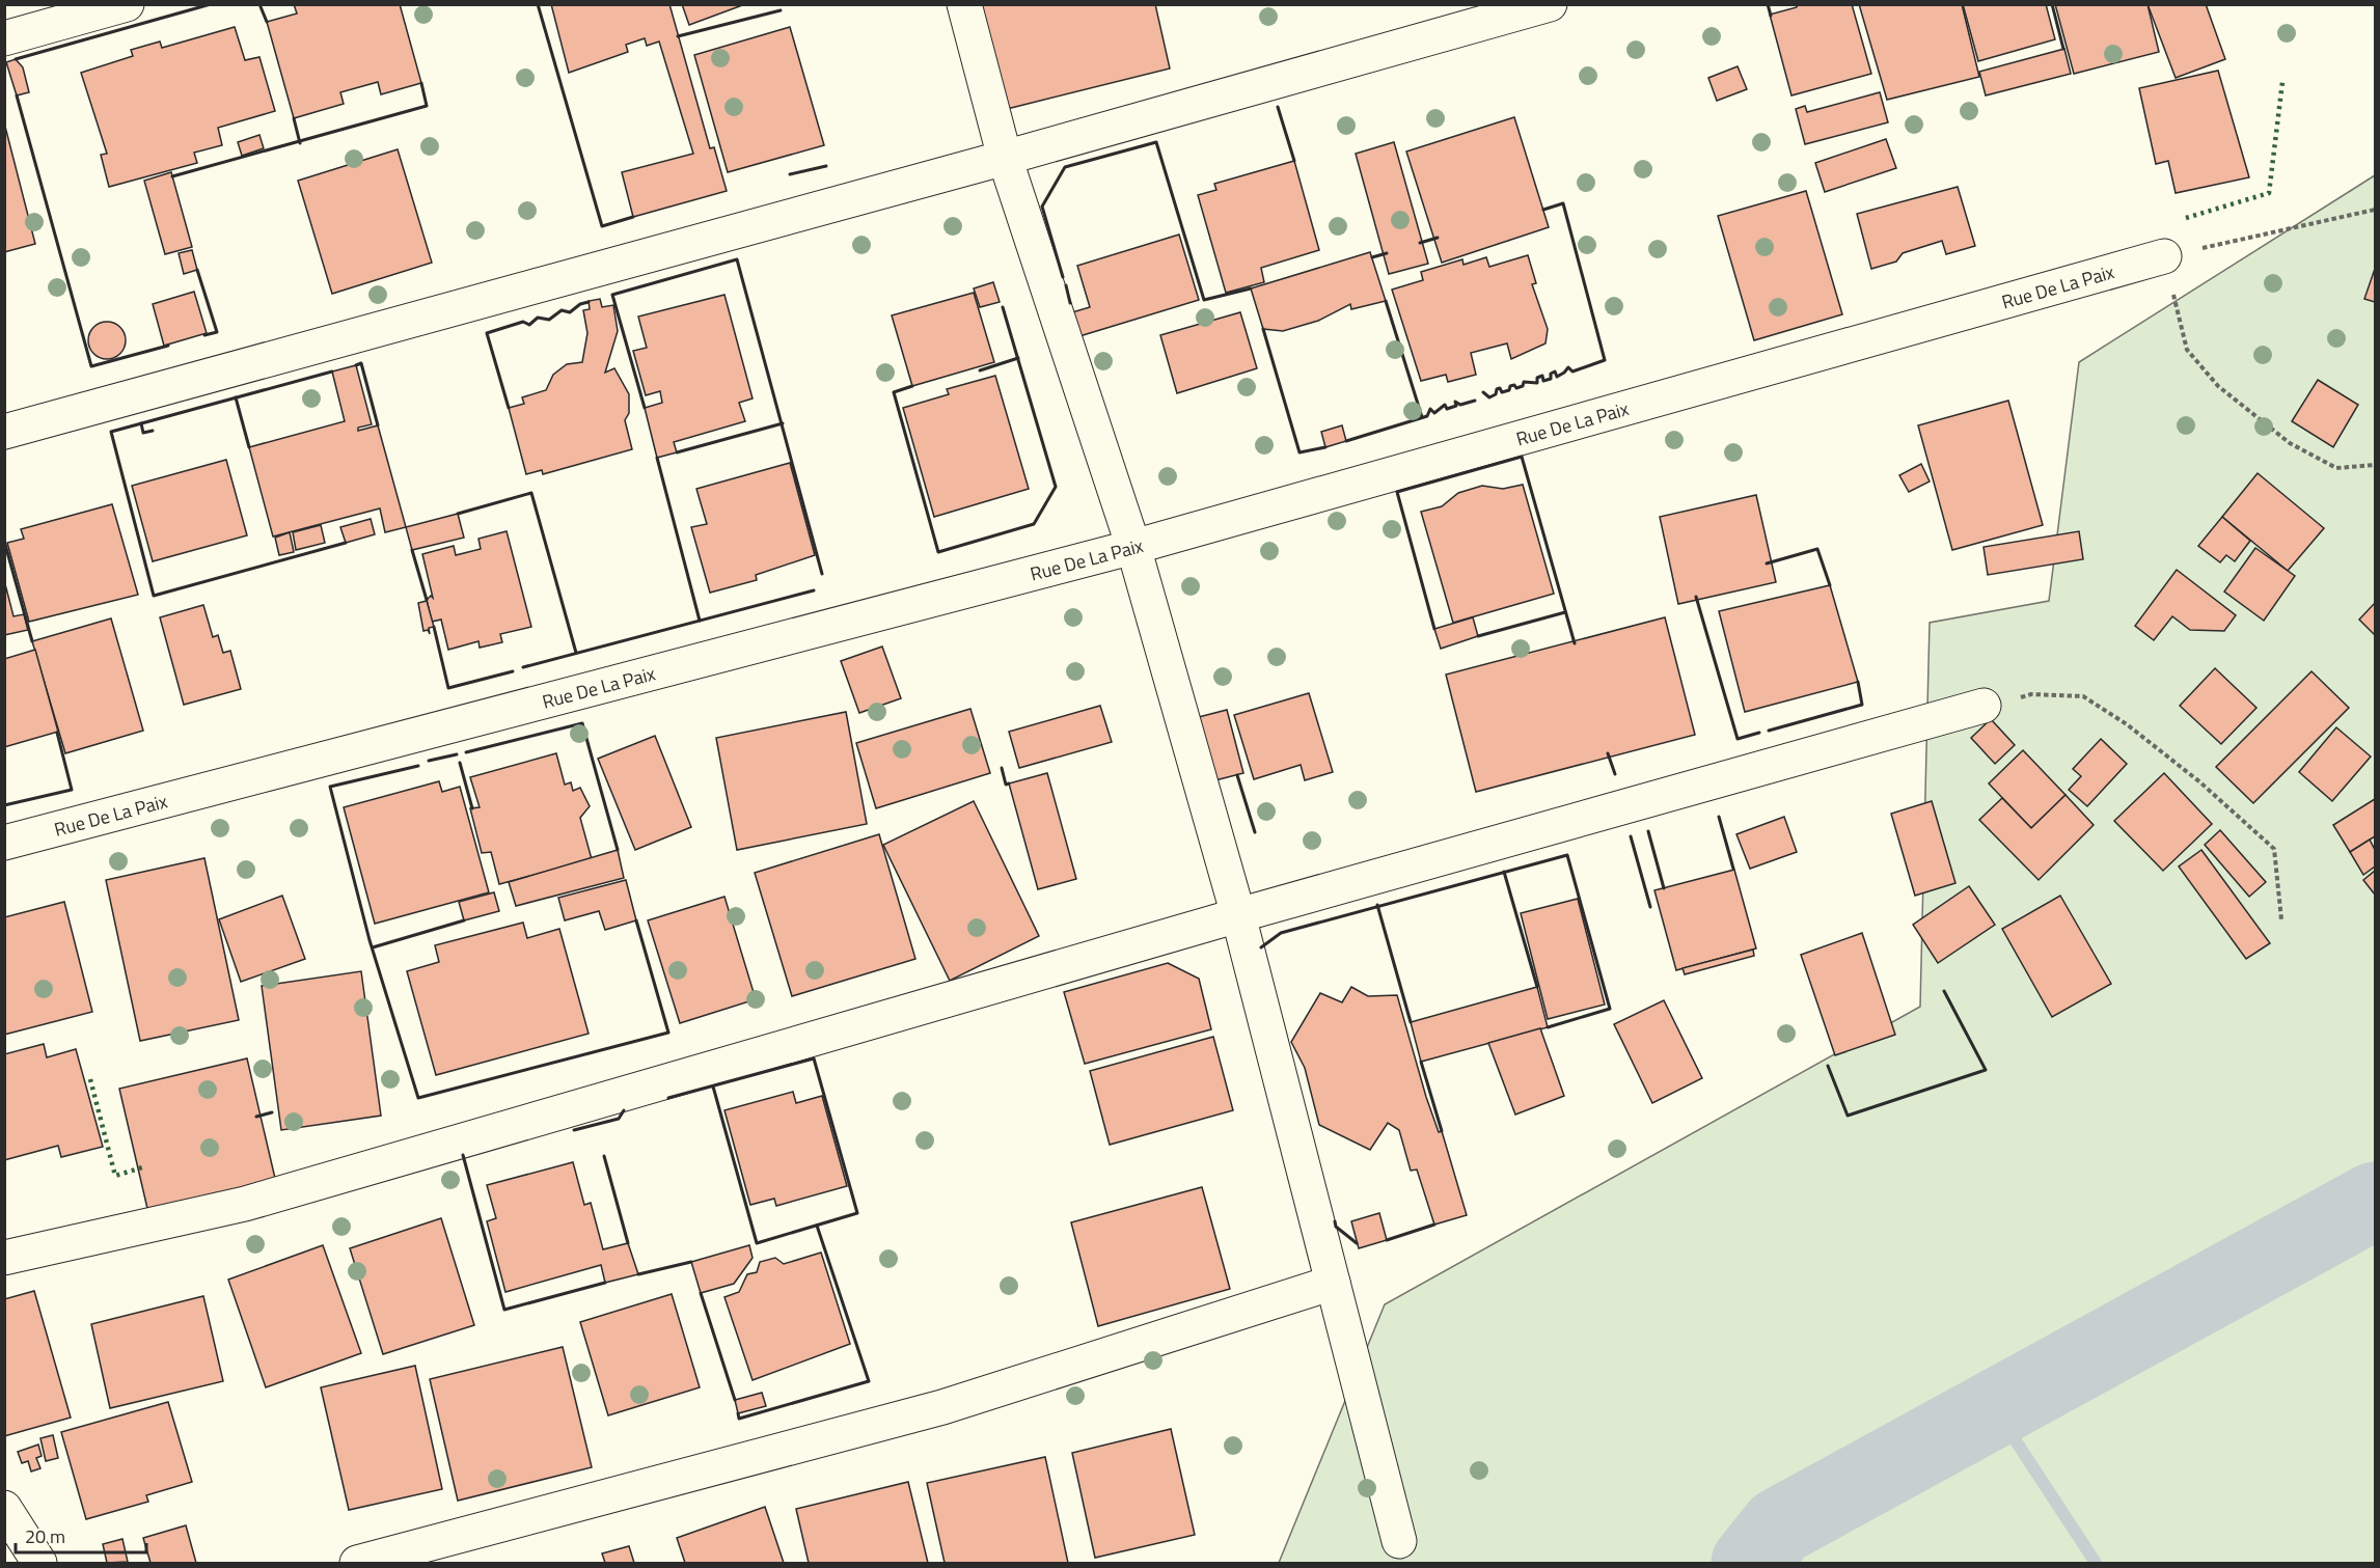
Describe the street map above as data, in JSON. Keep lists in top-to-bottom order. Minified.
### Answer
{"streets":{"street":["Rue De La Paix"]},"scale_bar":"20 m"}
